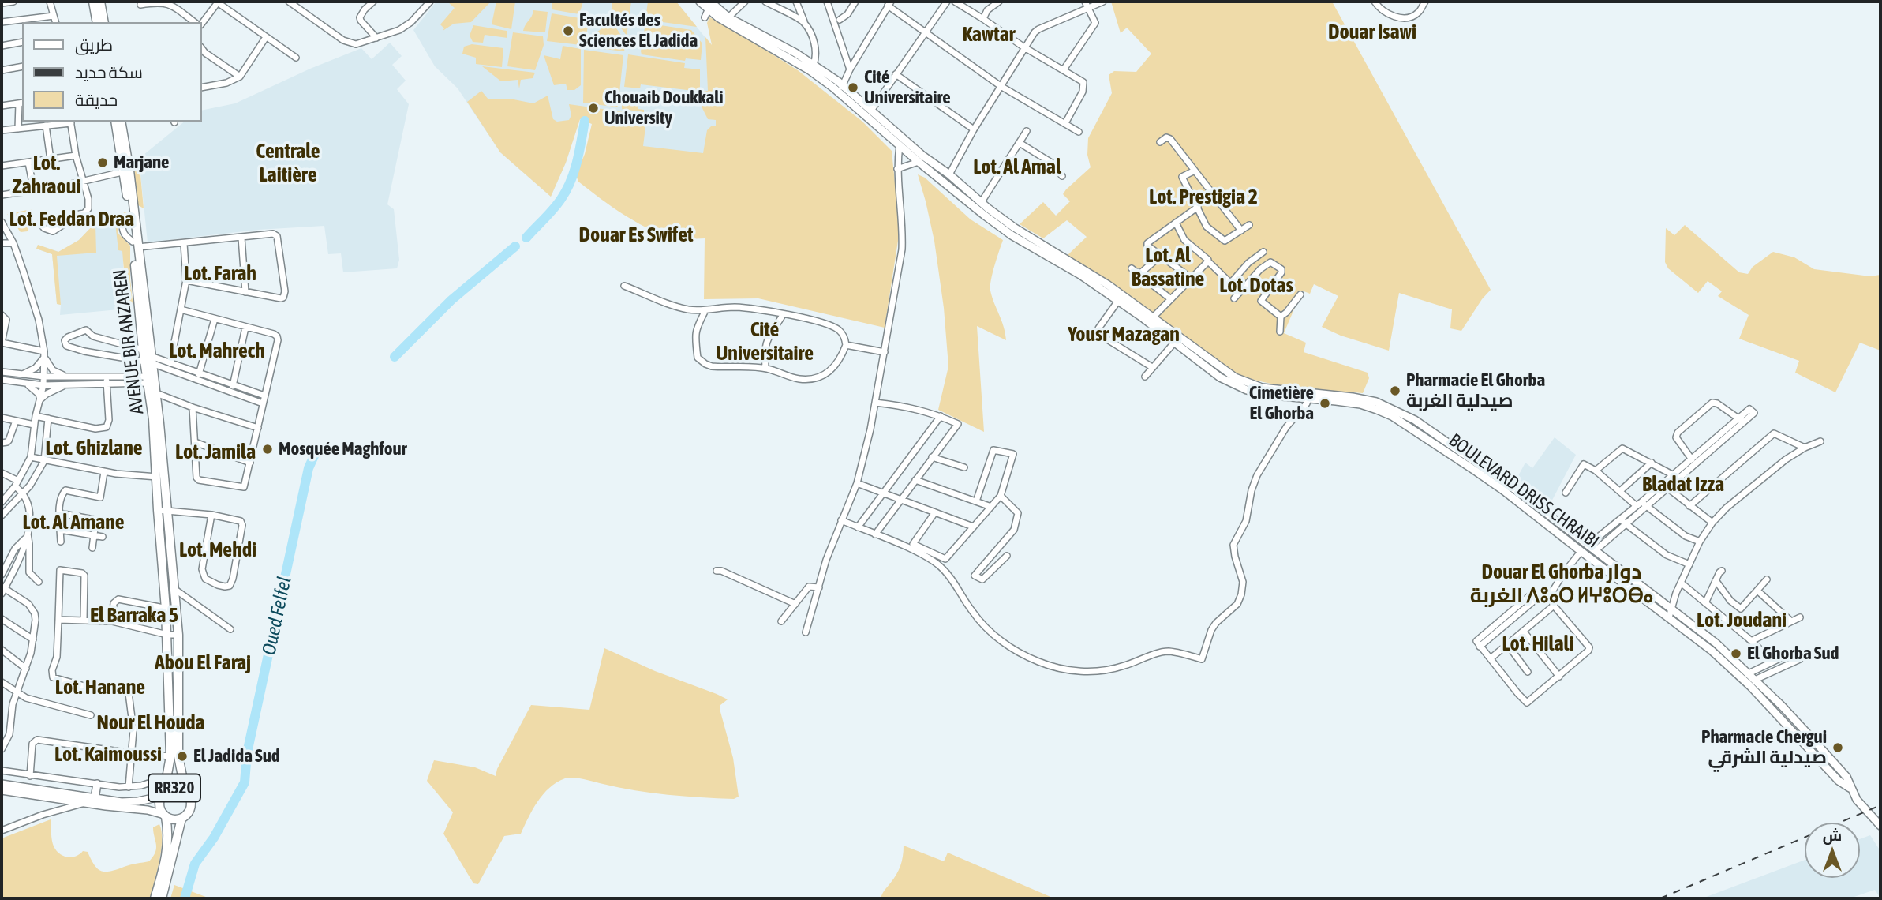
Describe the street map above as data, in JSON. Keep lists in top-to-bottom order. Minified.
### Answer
{"streets":{"highway":["AVENUE BIR ANZAREN","RR320"],"main road":["BOULEVARD DRISS CHRAIBI"]},"crossings":[["AVENUE BIR ANZAREN","RR320"]],"districts":["Douar Isawi","Kawtar","Centrale Laitière","Lot. Zahraoui","Lot. Al Amal","Lot. Prestigia 2","Lot. Feddan Draa","Douar Es Swifet","Lot. Al Bassatine","Lot. Farah","Lot. Dotas","Cité Universitaire","Yousr Mazagan","Lot. Mahrech","Lot. Ghizlane","Lot. Jamila","Bladat Izza","Lot. Al Amane","Lot. Mehdi","Douar El Ghorba دوار الغربة ⴷⵓⴰⵔ ⵍⵖⵓⵔⴱⴰ","El Barraka 5","Lot. Joudani","Lot. Hilali","Abou El Faraj","Lot. Hanane","Nour El Houda","Lot. Kaimoussi"],"water":["Oued Felfel"],"places":["Facultés des Sciences El Jadida","Cité Universitaire","Chouaib Doukkali University","Marjane","Pharmacie El Ghorba صيدلية الغربة","Cimetière El Ghorba","Mosquée Maghfour","El Ghorba Sud","Pharmacie Chergui صيدلية الشرقي","El Jadida Sud"],"legend":["طريق","سكة حديد","حديقة"],"north":"top"}
